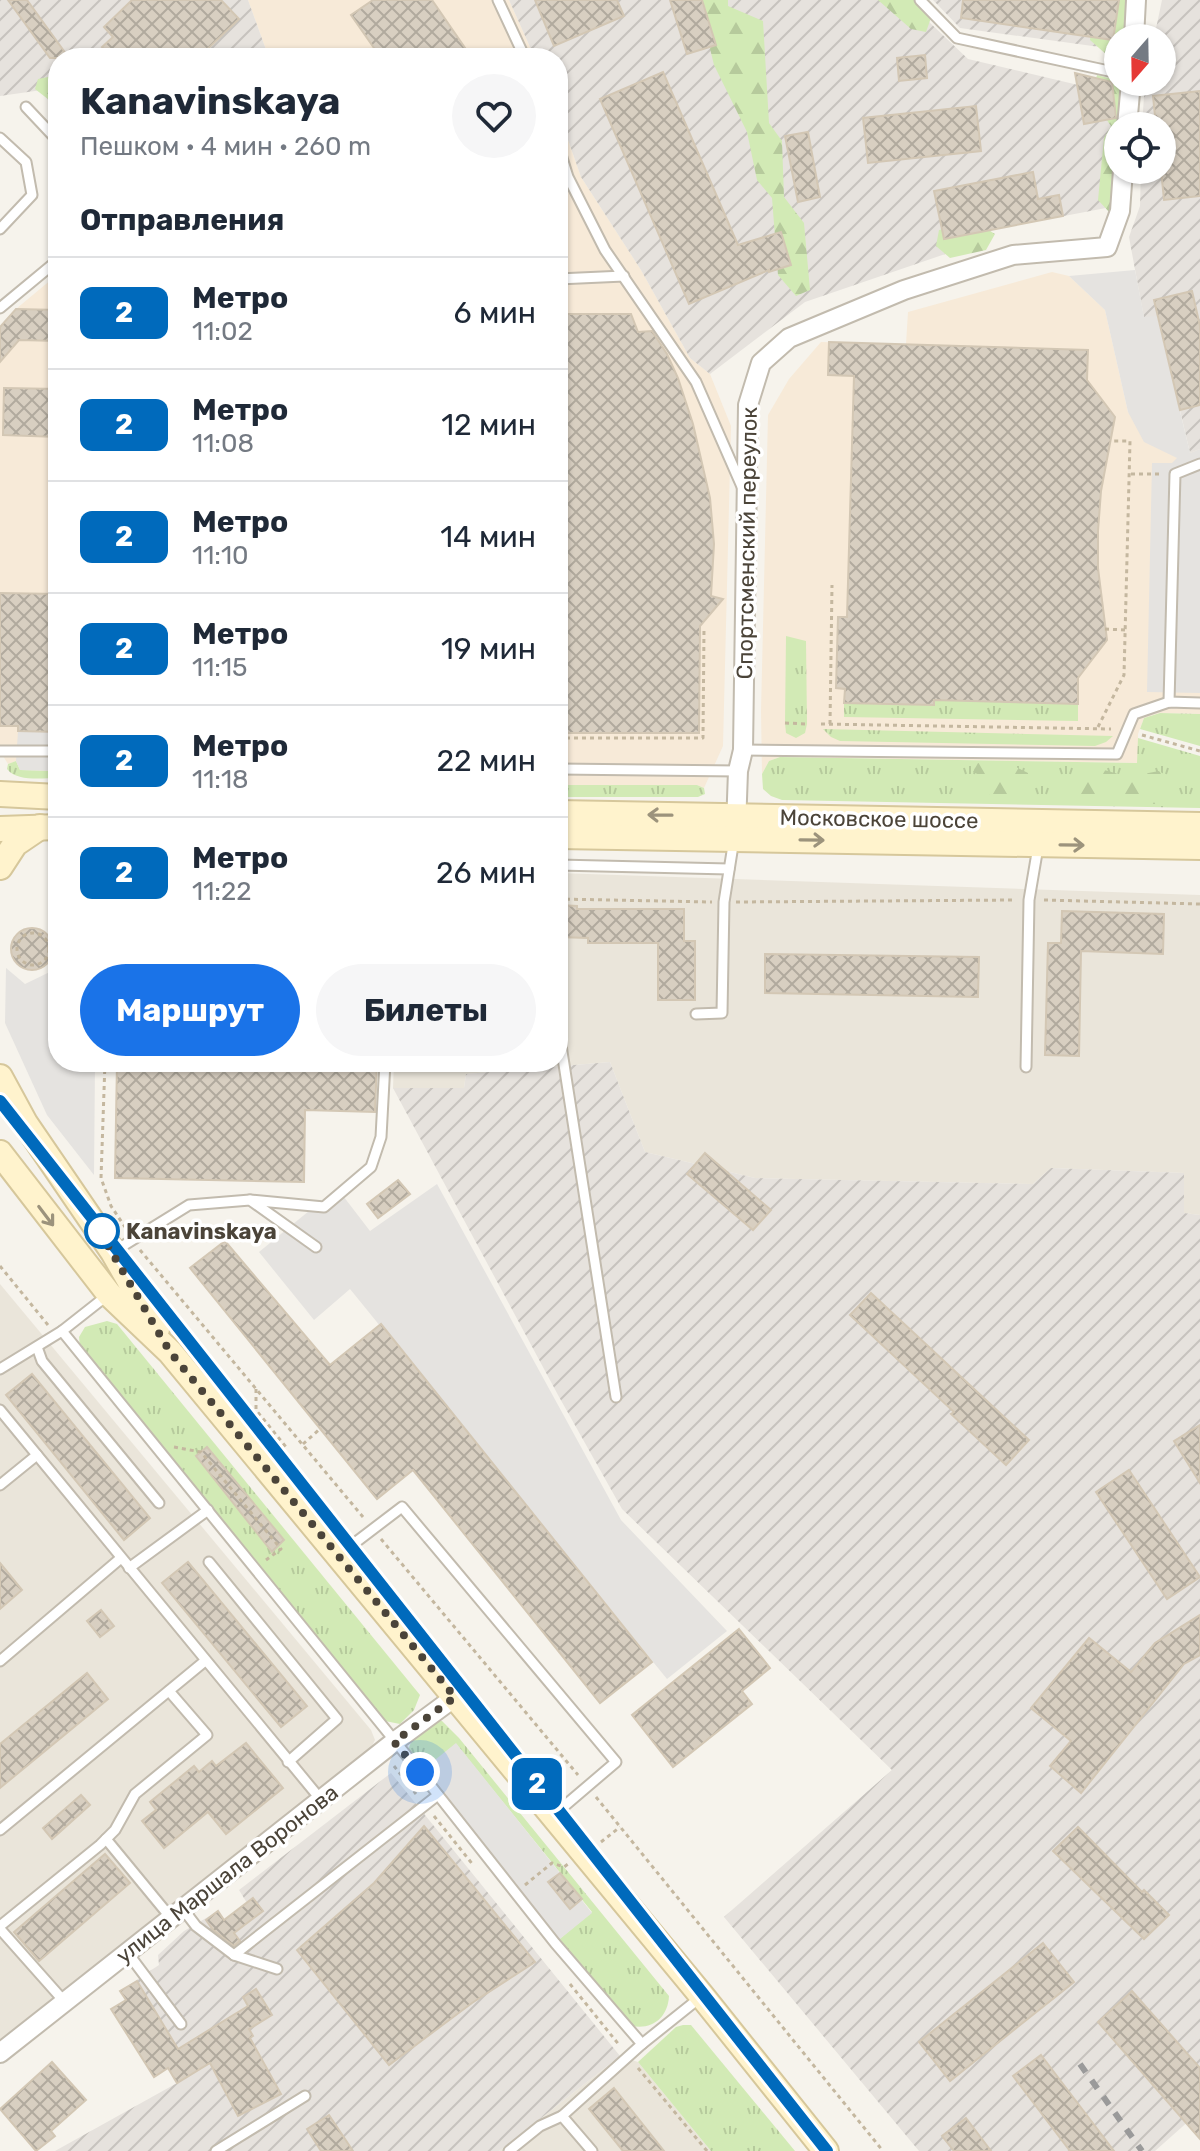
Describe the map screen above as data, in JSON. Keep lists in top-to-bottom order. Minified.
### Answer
{"streets":{"main road":["Московское шоссе"],"street":["Спортсменский переулок","улица Маршала Воронова"]},"crossings":[["Спортсменский переулок","Московское шоссе"]],"places":["Kanavinskaya"],"lines":["metro line 2"],"north":"bottom","page":{"on_map":"2","heading":[["Kanavinskaya","Пешком · 4 мин · 260 m"],"Отправления"],"list":[{"mark":"2","name":"Метро","note":"11:02","value":"6 мин"},{"mark":"2","name":"Метро","note":"11:08","value":"12 мин"},{"mark":"2","name":"Метро","note":"11:10","value":"14 мин"},{"mark":"2","name":"Метро","note":"11:15","value":"19 мин"},{"mark":"2","name":"Метро","note":"11:18","value":"22 мин"},{"mark":"2","name":"Метро","note":"11:22","value":"26 мин"}],"buttons":["Маршрут","Билеты"]}}
